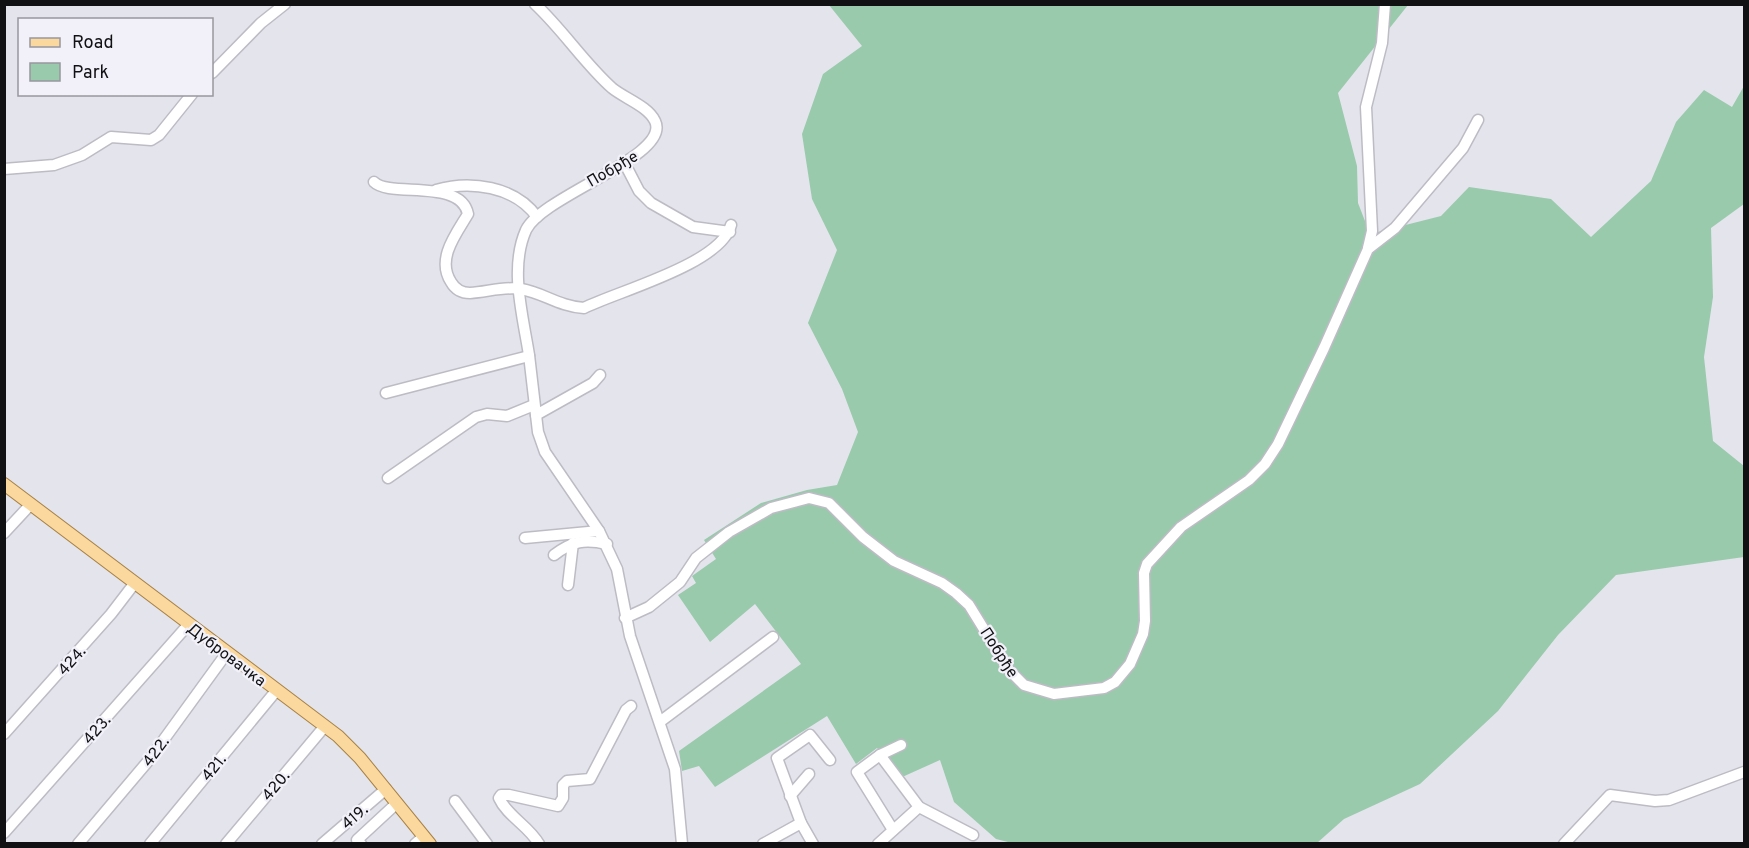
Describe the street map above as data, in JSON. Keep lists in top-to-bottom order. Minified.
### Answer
{"streets":{"main road":["Дубровачка"],"street":["Побрђе","424.","423.","422.","421.","420.","419."]},"crossings":[["Дубровачка","424."],["Дубровачка","423."],["Дубровачка","422."],["Дубровачка","421."],["Дубровачка","420."],["Дубровачка","419."]],"legend":["Road","Park"]}
